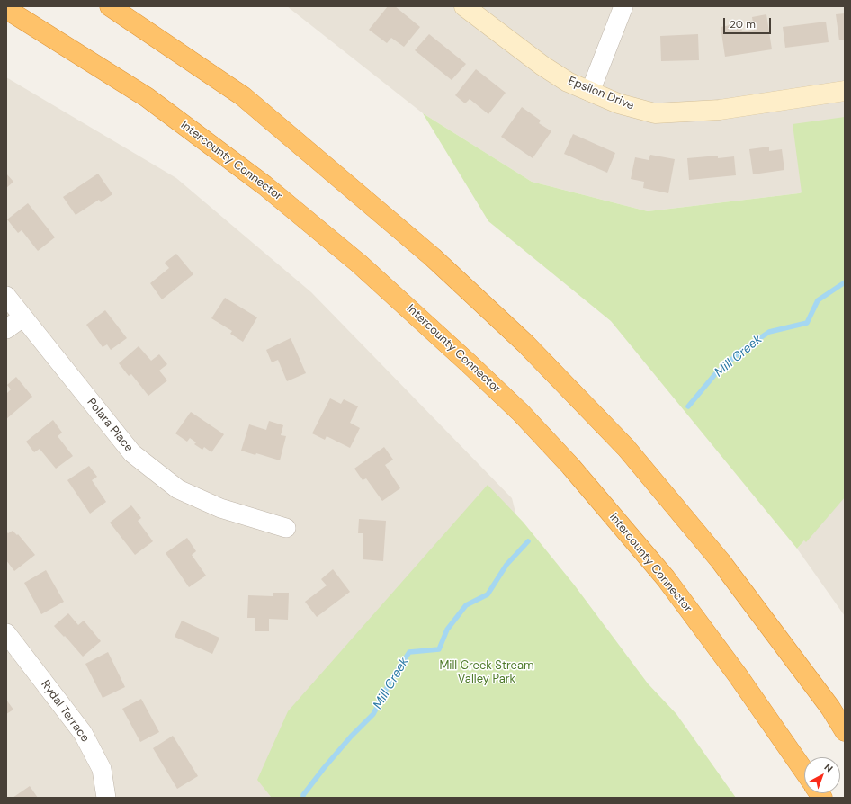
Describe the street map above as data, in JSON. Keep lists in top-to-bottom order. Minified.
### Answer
{"streets":{"highway":["Intercounty Connector"],"street":["Epsilon Drive","Polara Place","Rydal Terrace"]},"water":["Mill Creek"],"parks":["Mill Creek Stream Valley Park"],"scale_bar":"20 m","north":"top right"}
